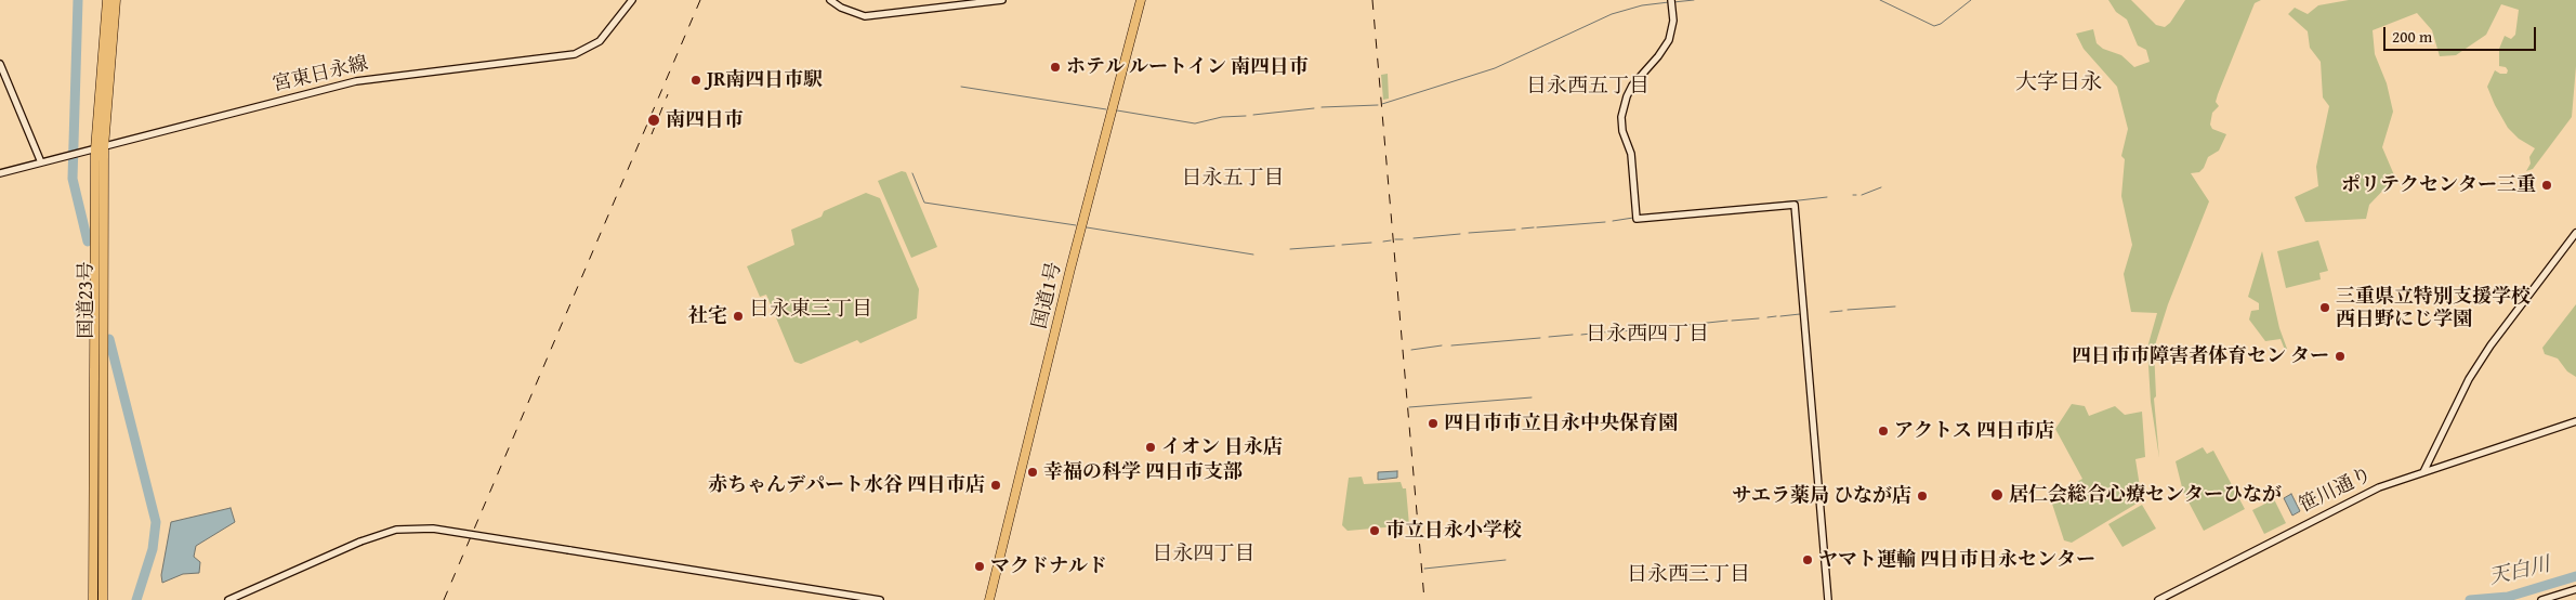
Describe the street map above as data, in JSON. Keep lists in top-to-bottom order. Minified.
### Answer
{"streets":{"highway":["国道1号","国道23号"],"street":["宮東日永線","笹川通り"]},"crossings":[["宮東日永線","国道23号"]],"districts":["大字日永","日永西五丁目","日永五丁目","日永東三丁目","日永西四丁目","日永四丁目","日永西三丁目"],"water":["天白川"],"places":["ホテル ルートイン 南四日市","JR南四日市駅","南四日市","ポリテクセンター三重","三重県立特別支援学校 西日野にじ学園","社宅","四日市市障害者体育セン ター","四日市市立日永中央保育園","アクトス 四日市店","イオン 日永店","幸福の科学 四日市支部","赤ちゃんデパート水谷 四日市店","居仁会総合心療センターひなが","サエラ薬局 ひなが店","市立日永小学校","ヤマト運輸 四日市日永センター","マクドナルド"],"scale_bar":"200 m"}
